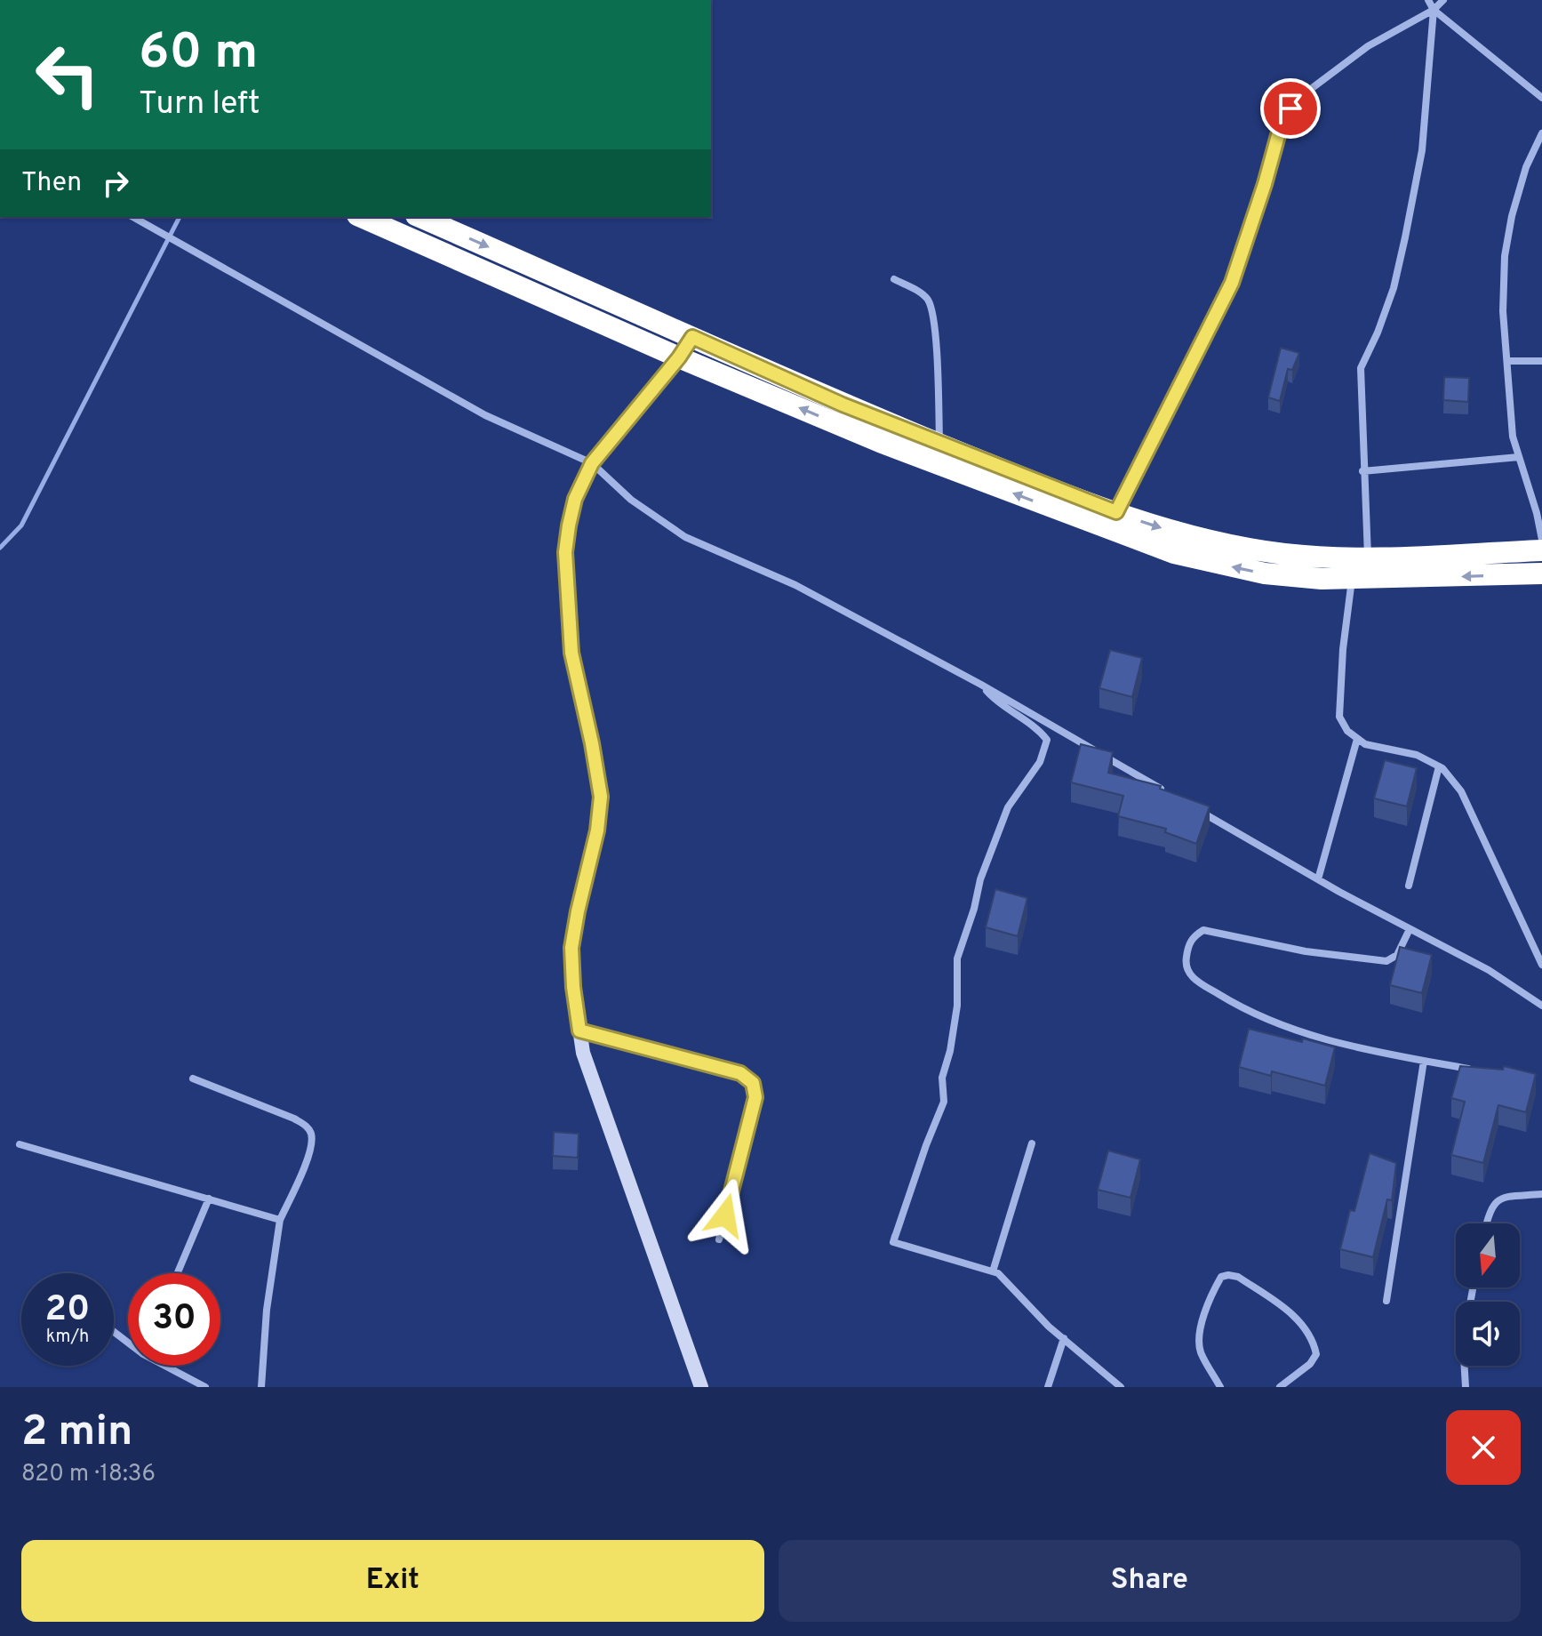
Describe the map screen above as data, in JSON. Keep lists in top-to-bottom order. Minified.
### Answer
{"north":"bottom","page":{"turn":["60 m","Turn left"],"then":"Then","speed":"20 km/h","limit":"30","heading":["2 min","820 m · 18:36"],"buttons":["Exit","Share"]}}
